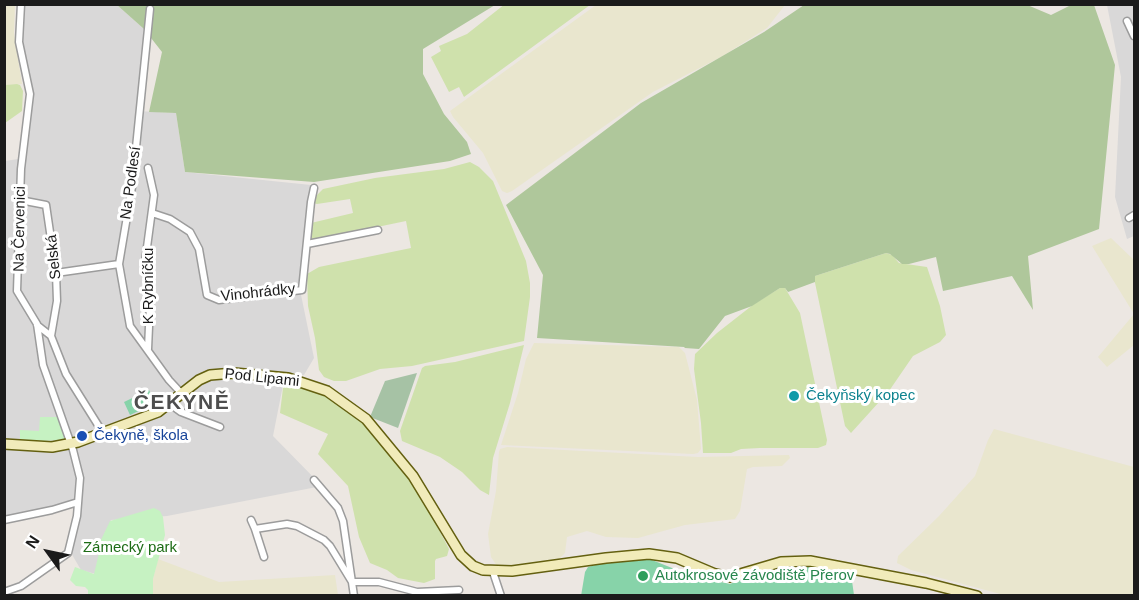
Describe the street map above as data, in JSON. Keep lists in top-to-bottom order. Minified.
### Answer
{"streets":{"main road":["Pod Lipami"],"street":["Na Podlesí","Na Červenici","Selská","K Rybníčku","Vinohrádky"]},"crossings":[["Na Podlesí","K Rybníčku"],["Na Červenici","Selská"],["Na Červenici","Pod Lipami"],["K Rybníčku","Vinohrádky"]],"districts":["ČEKYNĚ"],"parks":["Zámecký park"],"places":["Čekyňský kopec","Čekyně, škola","Autokrosové závodiště Přerov"],"north":"top left"}
